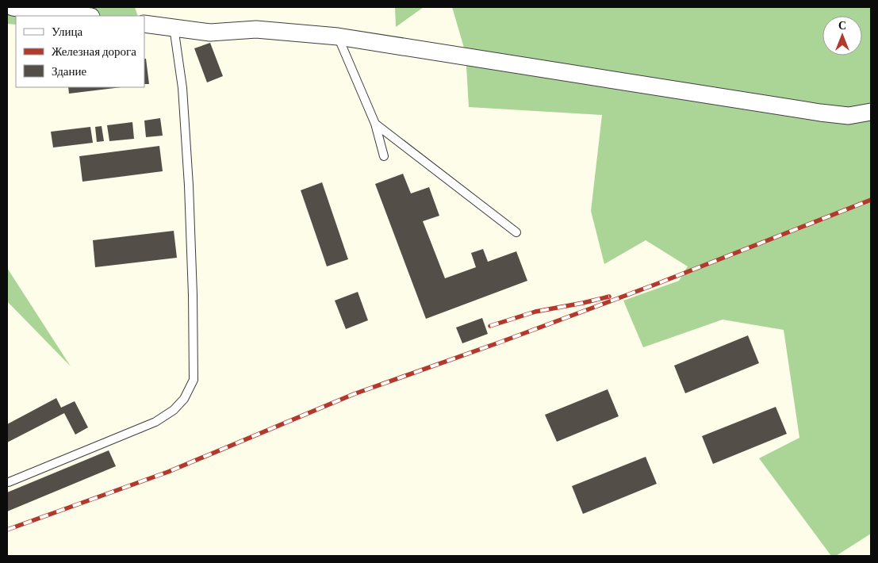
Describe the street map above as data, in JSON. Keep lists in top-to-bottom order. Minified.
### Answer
{"legend":["Улица","Железная дорога","Здание"],"north":"top"}
